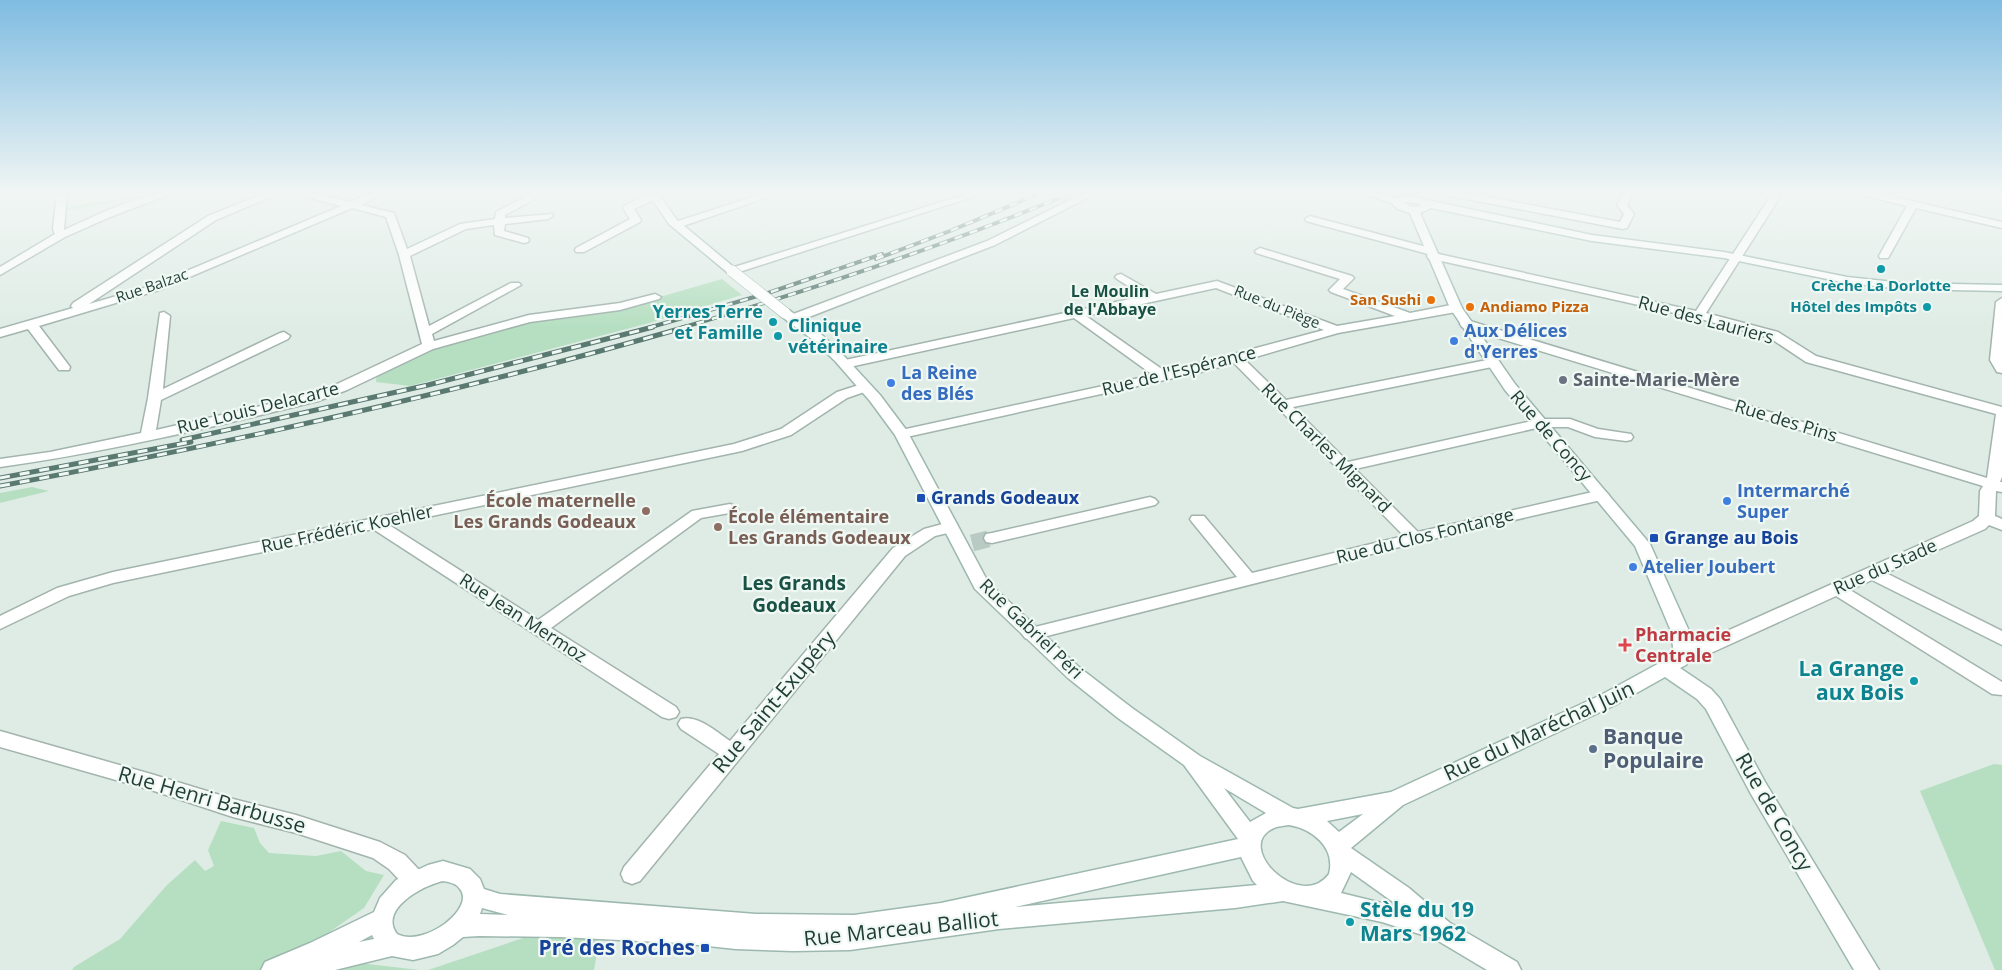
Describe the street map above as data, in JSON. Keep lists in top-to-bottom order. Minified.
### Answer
{"streets":{"street":["Rue Balzac","Rue du Piège","Rue des Lauriers","Rue de l'Espérance","Rue Louis Delacarte","Rue des Pins","Rue de Concy","Rue Charles Mignard","Rue Frédéric Koehler","Rue du Clos Fontange","Rue du Stade","Rue Jean Mermoz","Rue Gabriel Péri","Rue Saint-Exupéry","Rue du Maréchal Juin","Rue Henri Barbusse","Rue Marceau Balliot"]},"crossings":[["Rue du Piège","Rue de l'Espérance"],["Rue des Lauriers","Rue de Concy"],["Rue de l'Espérance","Rue de Concy"],["Rue de l'Espérance","Rue Charles Mignard"],["Rue de l'Espérance","Rue Gabriel Péri"],["Rue des Pins","Rue de Concy"],["Rue de Concy","Rue du Clos Fontange"],["Rue de Concy","Rue du Stade"],["Rue de Concy","Rue du Maréchal Juin"],["Rue Charles Mignard","Rue du Clos Fontange"],["Rue Frédéric Koehler","Rue Jean Mermoz"],["Rue Frédéric Koehler","Rue Gabriel Péri"],["Rue du Clos Fontange","Rue Gabriel Péri"],["Rue du Stade","Rue du Maréchal Juin"],["Rue Gabriel Péri","Rue Saint-Exupéry"],["Rue Gabriel Péri","Rue du Maréchal Juin"],["Rue Gabriel Péri","Rue Marceau Balliot"],["Rue du Maréchal Juin","Rue Marceau Balliot"],["Rue Henri Barbusse","Rue Marceau Balliot"]],"districts":["Le Moulin de l'Abbaye","Les Grands Godeaux"],"places":{"other":["Crèche La Dorlotte","San Sushi","Andiamo Pizza","Hôtel des Impôts","Yerres Terre et Famille","Clinique vétérinaire","Aux Délices d'Yerres","Sainte-Marie-Mère","La Reine des Blés","Intermarché Super","École maternelle Les Grands Godeaux","École élémentaire Les Grands Godeaux","Atelier Joubert","La Grange aux Bois","Banque Populaire","Stèle du 19 Mars 1962"],"transit":["Grands Godeaux","Grange au Bois","Pré des Roches"],"health":["Pharmacie Centrale"]}}
